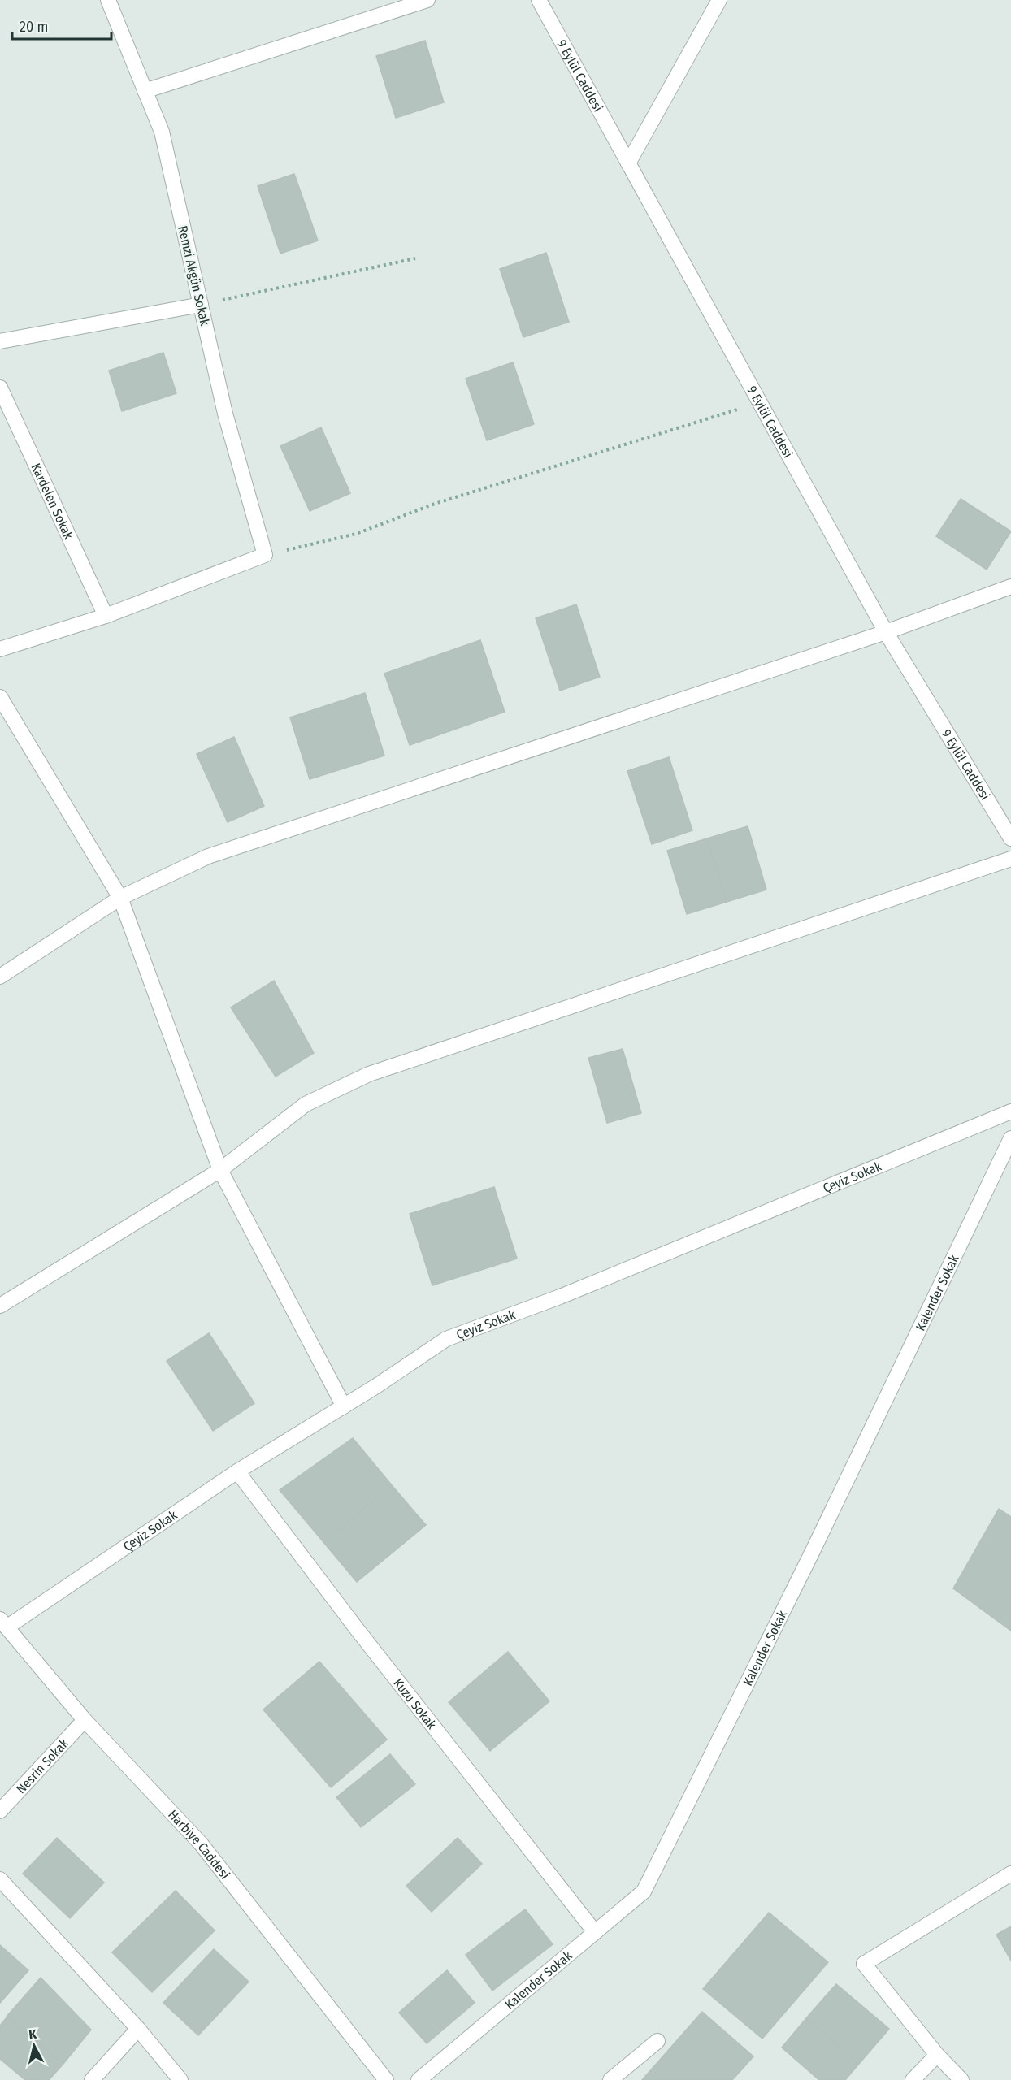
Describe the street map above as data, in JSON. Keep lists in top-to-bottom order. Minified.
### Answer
{"streets":{"street":["9 Eylül Caddesi","Remzi Akgün Sokak","Kardelen Sokak","Çeyiz Sokak","Kalender Sokak","Kuzu Sokak","Nesrin Sokak","Harbiye Caddesi"]},"crossings":[["Çeyiz Sokak","Kuzu Sokak"],["Çeyiz Sokak","Harbiye Caddesi"],["Kalender Sokak","Kuzu Sokak"],["Nesrin Sokak","Harbiye Caddesi"]],"scale_bar":"20 m","north":"top"}
